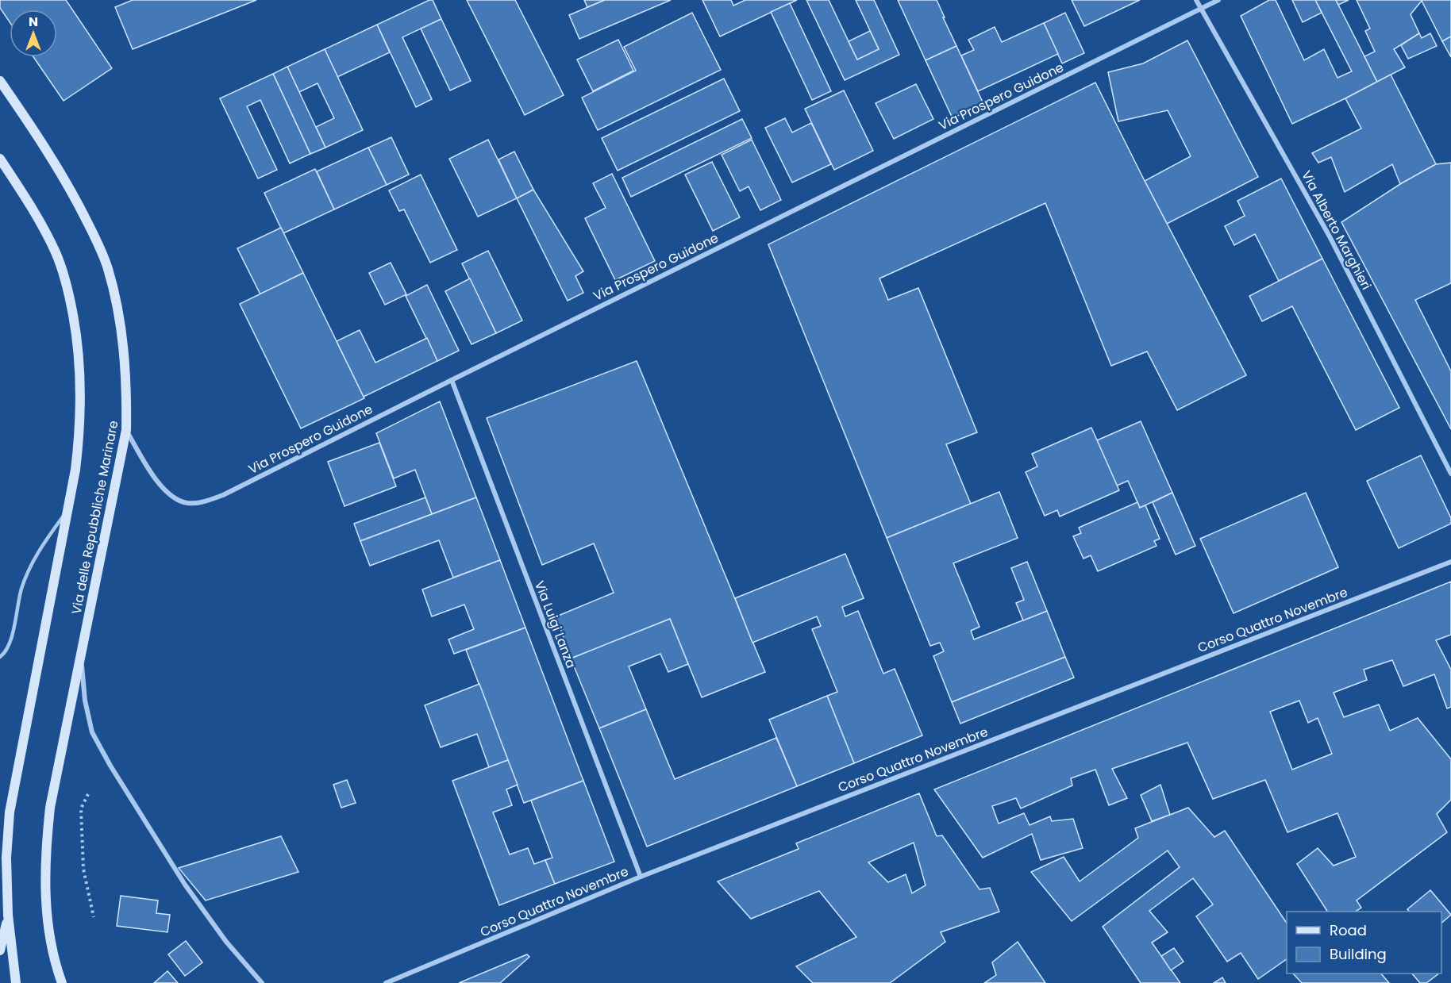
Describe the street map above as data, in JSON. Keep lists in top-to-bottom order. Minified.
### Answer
{"streets":{"main road":["Via delle Repubbliche Marinare"],"street":["Via Prospero Guidone","Via Alberto Marghieri","Corso Quattro Novembre","Via Luigi Lanza"]},"crossings":[["Via Prospero Guidone","Via Alberto Marghieri"],["Via Prospero Guidone","Via delle Repubbliche Marinare"],["Via Prospero Guidone","Via Luigi Lanza"],["Corso Quattro Novembre","Via Luigi Lanza"]],"legend":["Road","Building"],"north":"top"}
